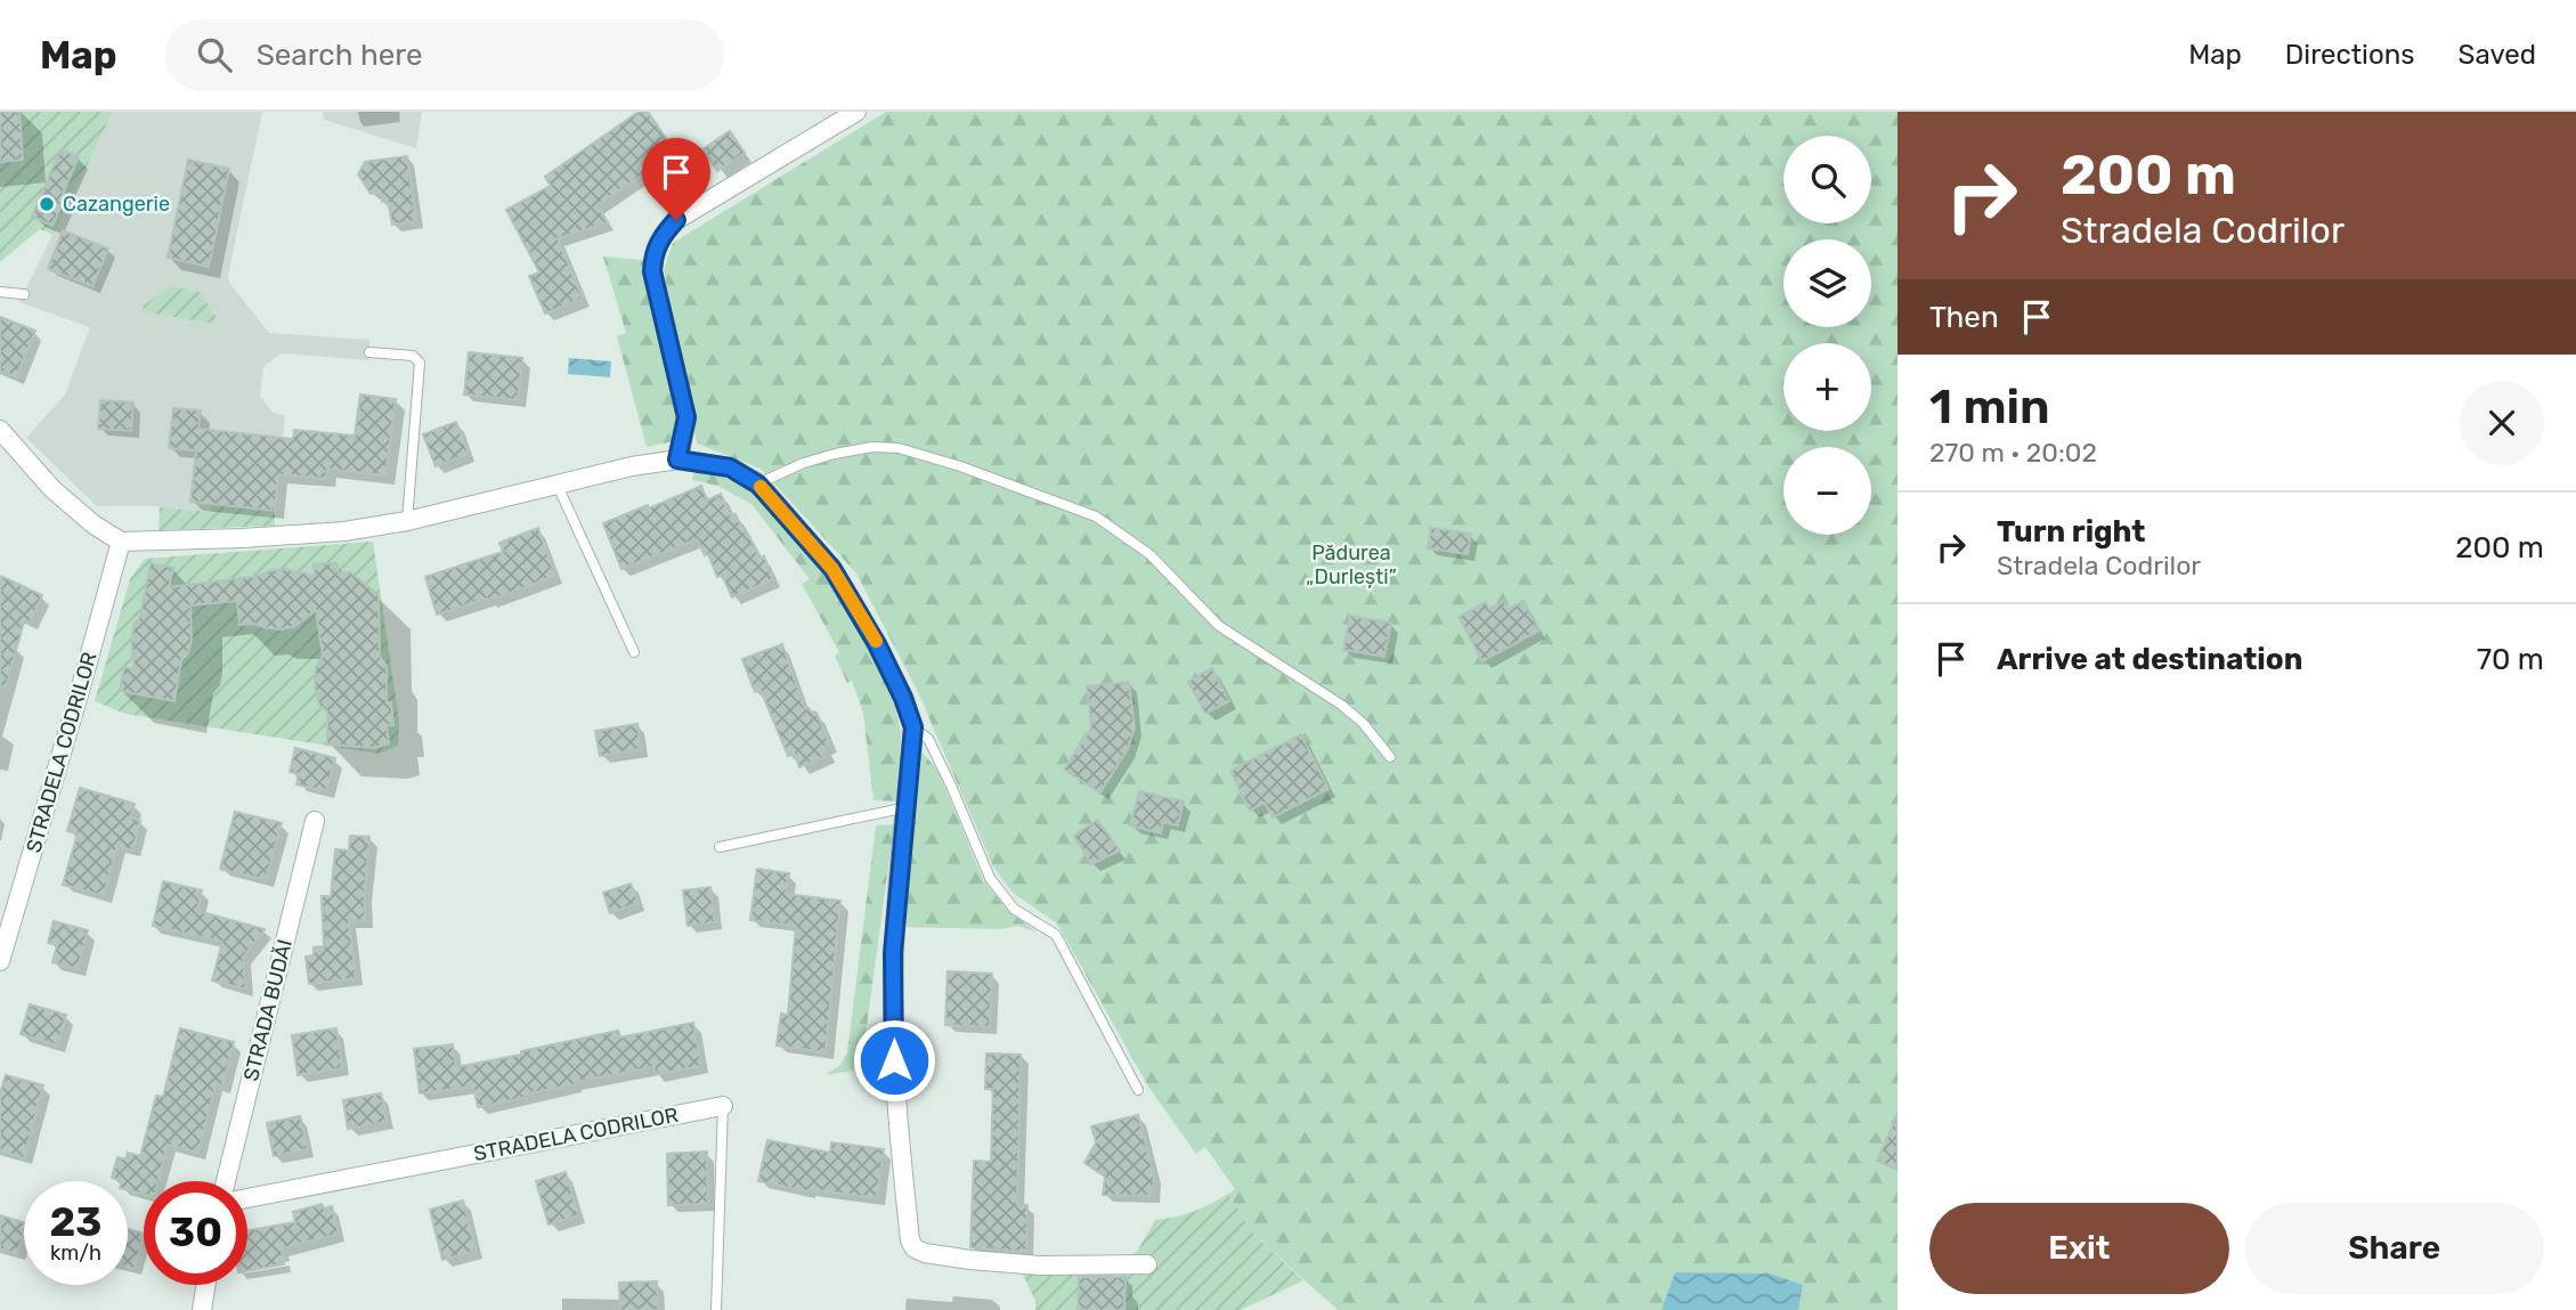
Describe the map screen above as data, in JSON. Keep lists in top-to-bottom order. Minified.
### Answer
{"streets":{"street":["STRADELA CODRILOR","STRADA BUDĂI"]},"parks":["Pădurea „Durlești”"],"places":["Cazangerie"],"page":{"header":"Map","search":"Search here","nav":["Map","Directions","Saved"],"turn":["200 m","Stradela Codrilor"],"map_buttons":["+","−"],"then":"Then","heading":["1 min","270 m · 20:02"],"list":[{"name":"Turn right","note":"Stradela Codrilor","value":"200 m"},{"name":"Arrive at destination","value":"70 m"}],"speed":"23 km/h","limit":"30","buttons":["Exit","Share"]}}
